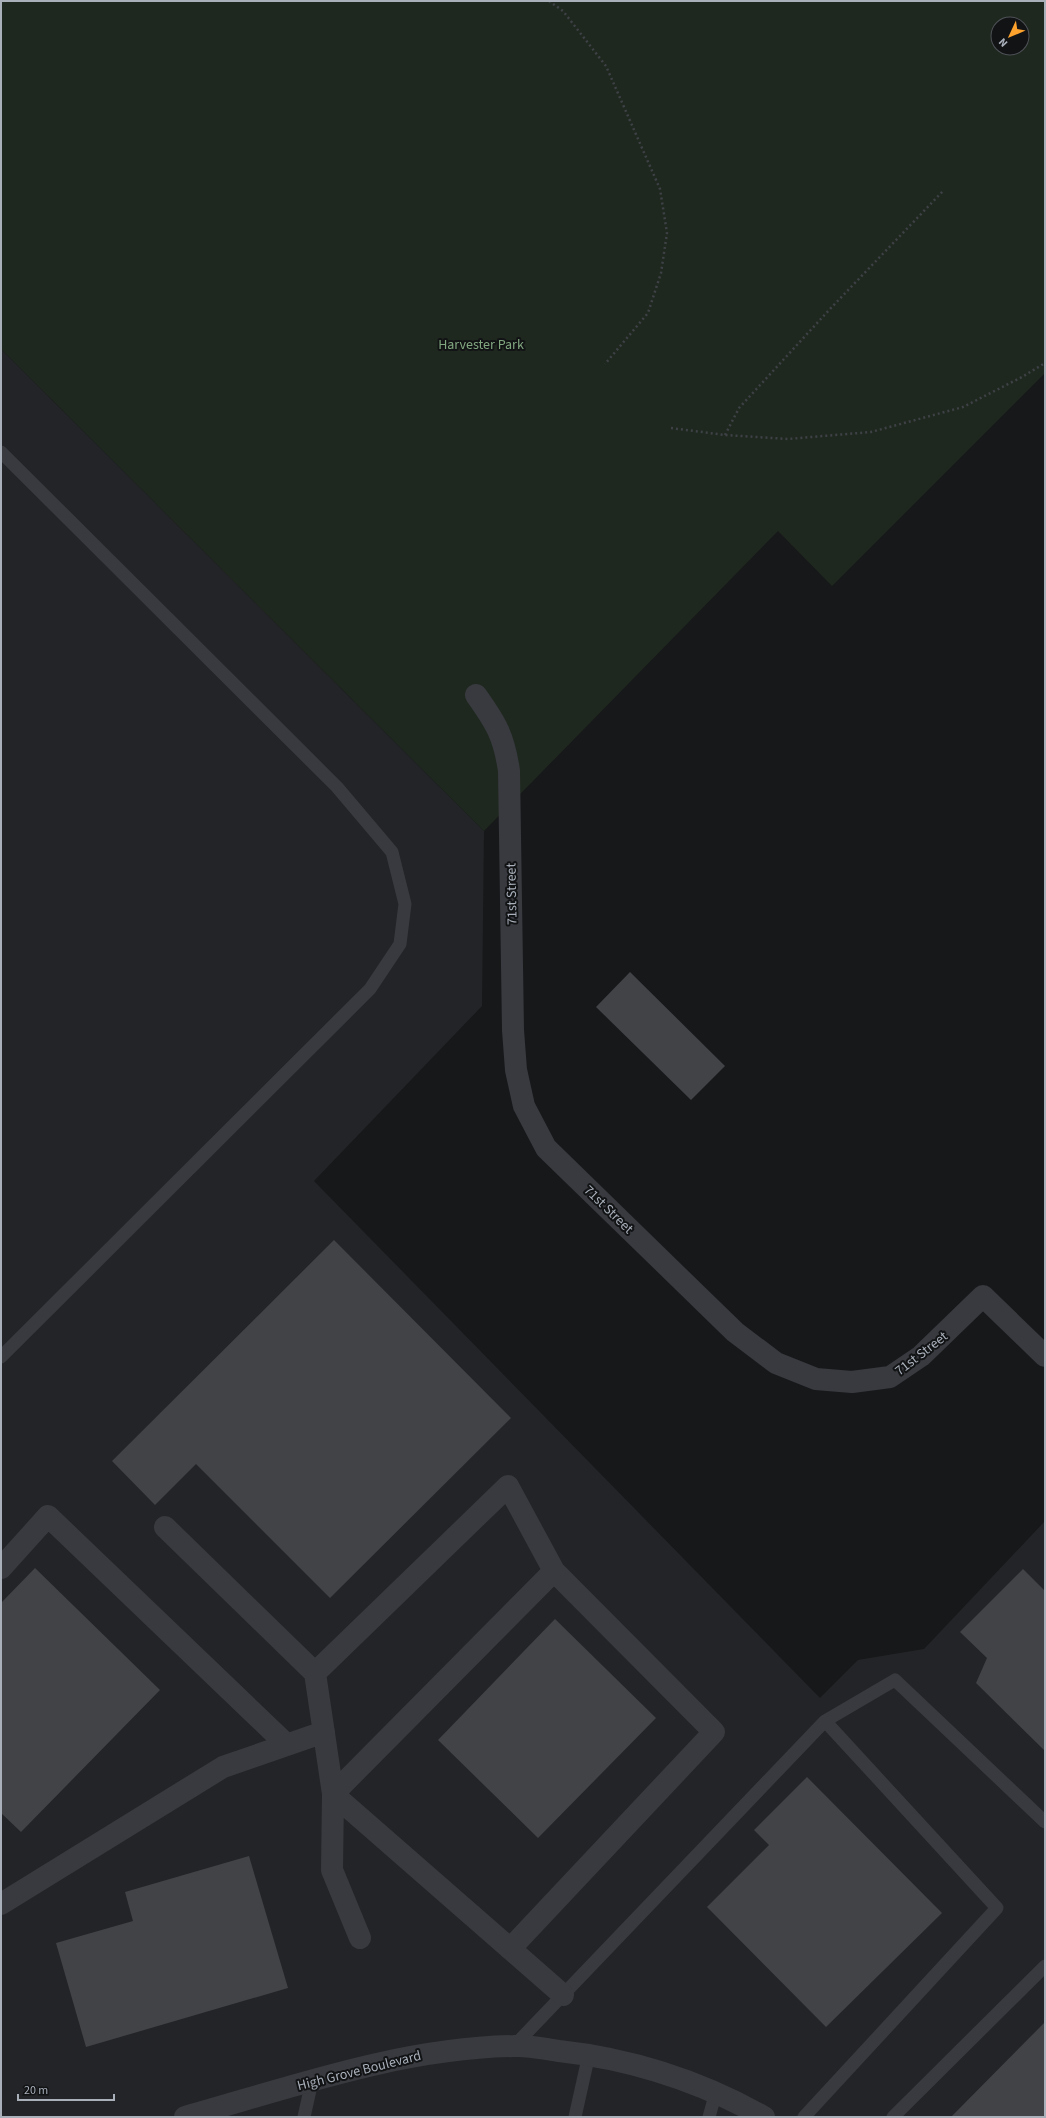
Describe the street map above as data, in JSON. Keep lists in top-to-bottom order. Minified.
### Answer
{"streets":{"street":["71st Street","High Grove Boulevard"]},"parks":["Harvester Park"],"scale_bar":"20 m","north":"bottom left"}
